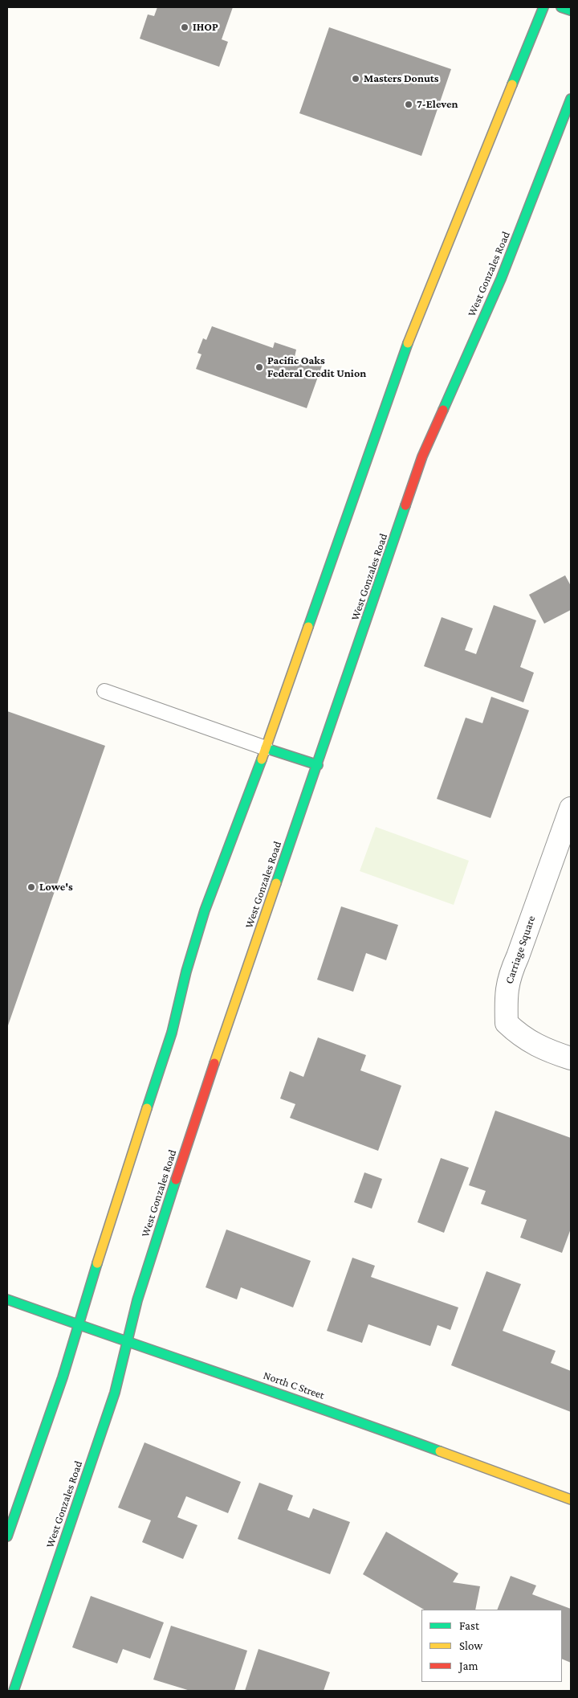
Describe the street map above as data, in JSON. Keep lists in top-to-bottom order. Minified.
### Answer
{"streets":{"main road":["West Gonzales Road","North C Street"],"street":["Carriage Square"]},"crossings":[["West Gonzales Road","North C Street"]],"places":["IHOP","Masters Donuts","7-Eleven","Pacific Oaks Federal Credit Union","Lowe's"],"legend":["Fast","Slow","Jam"]}
